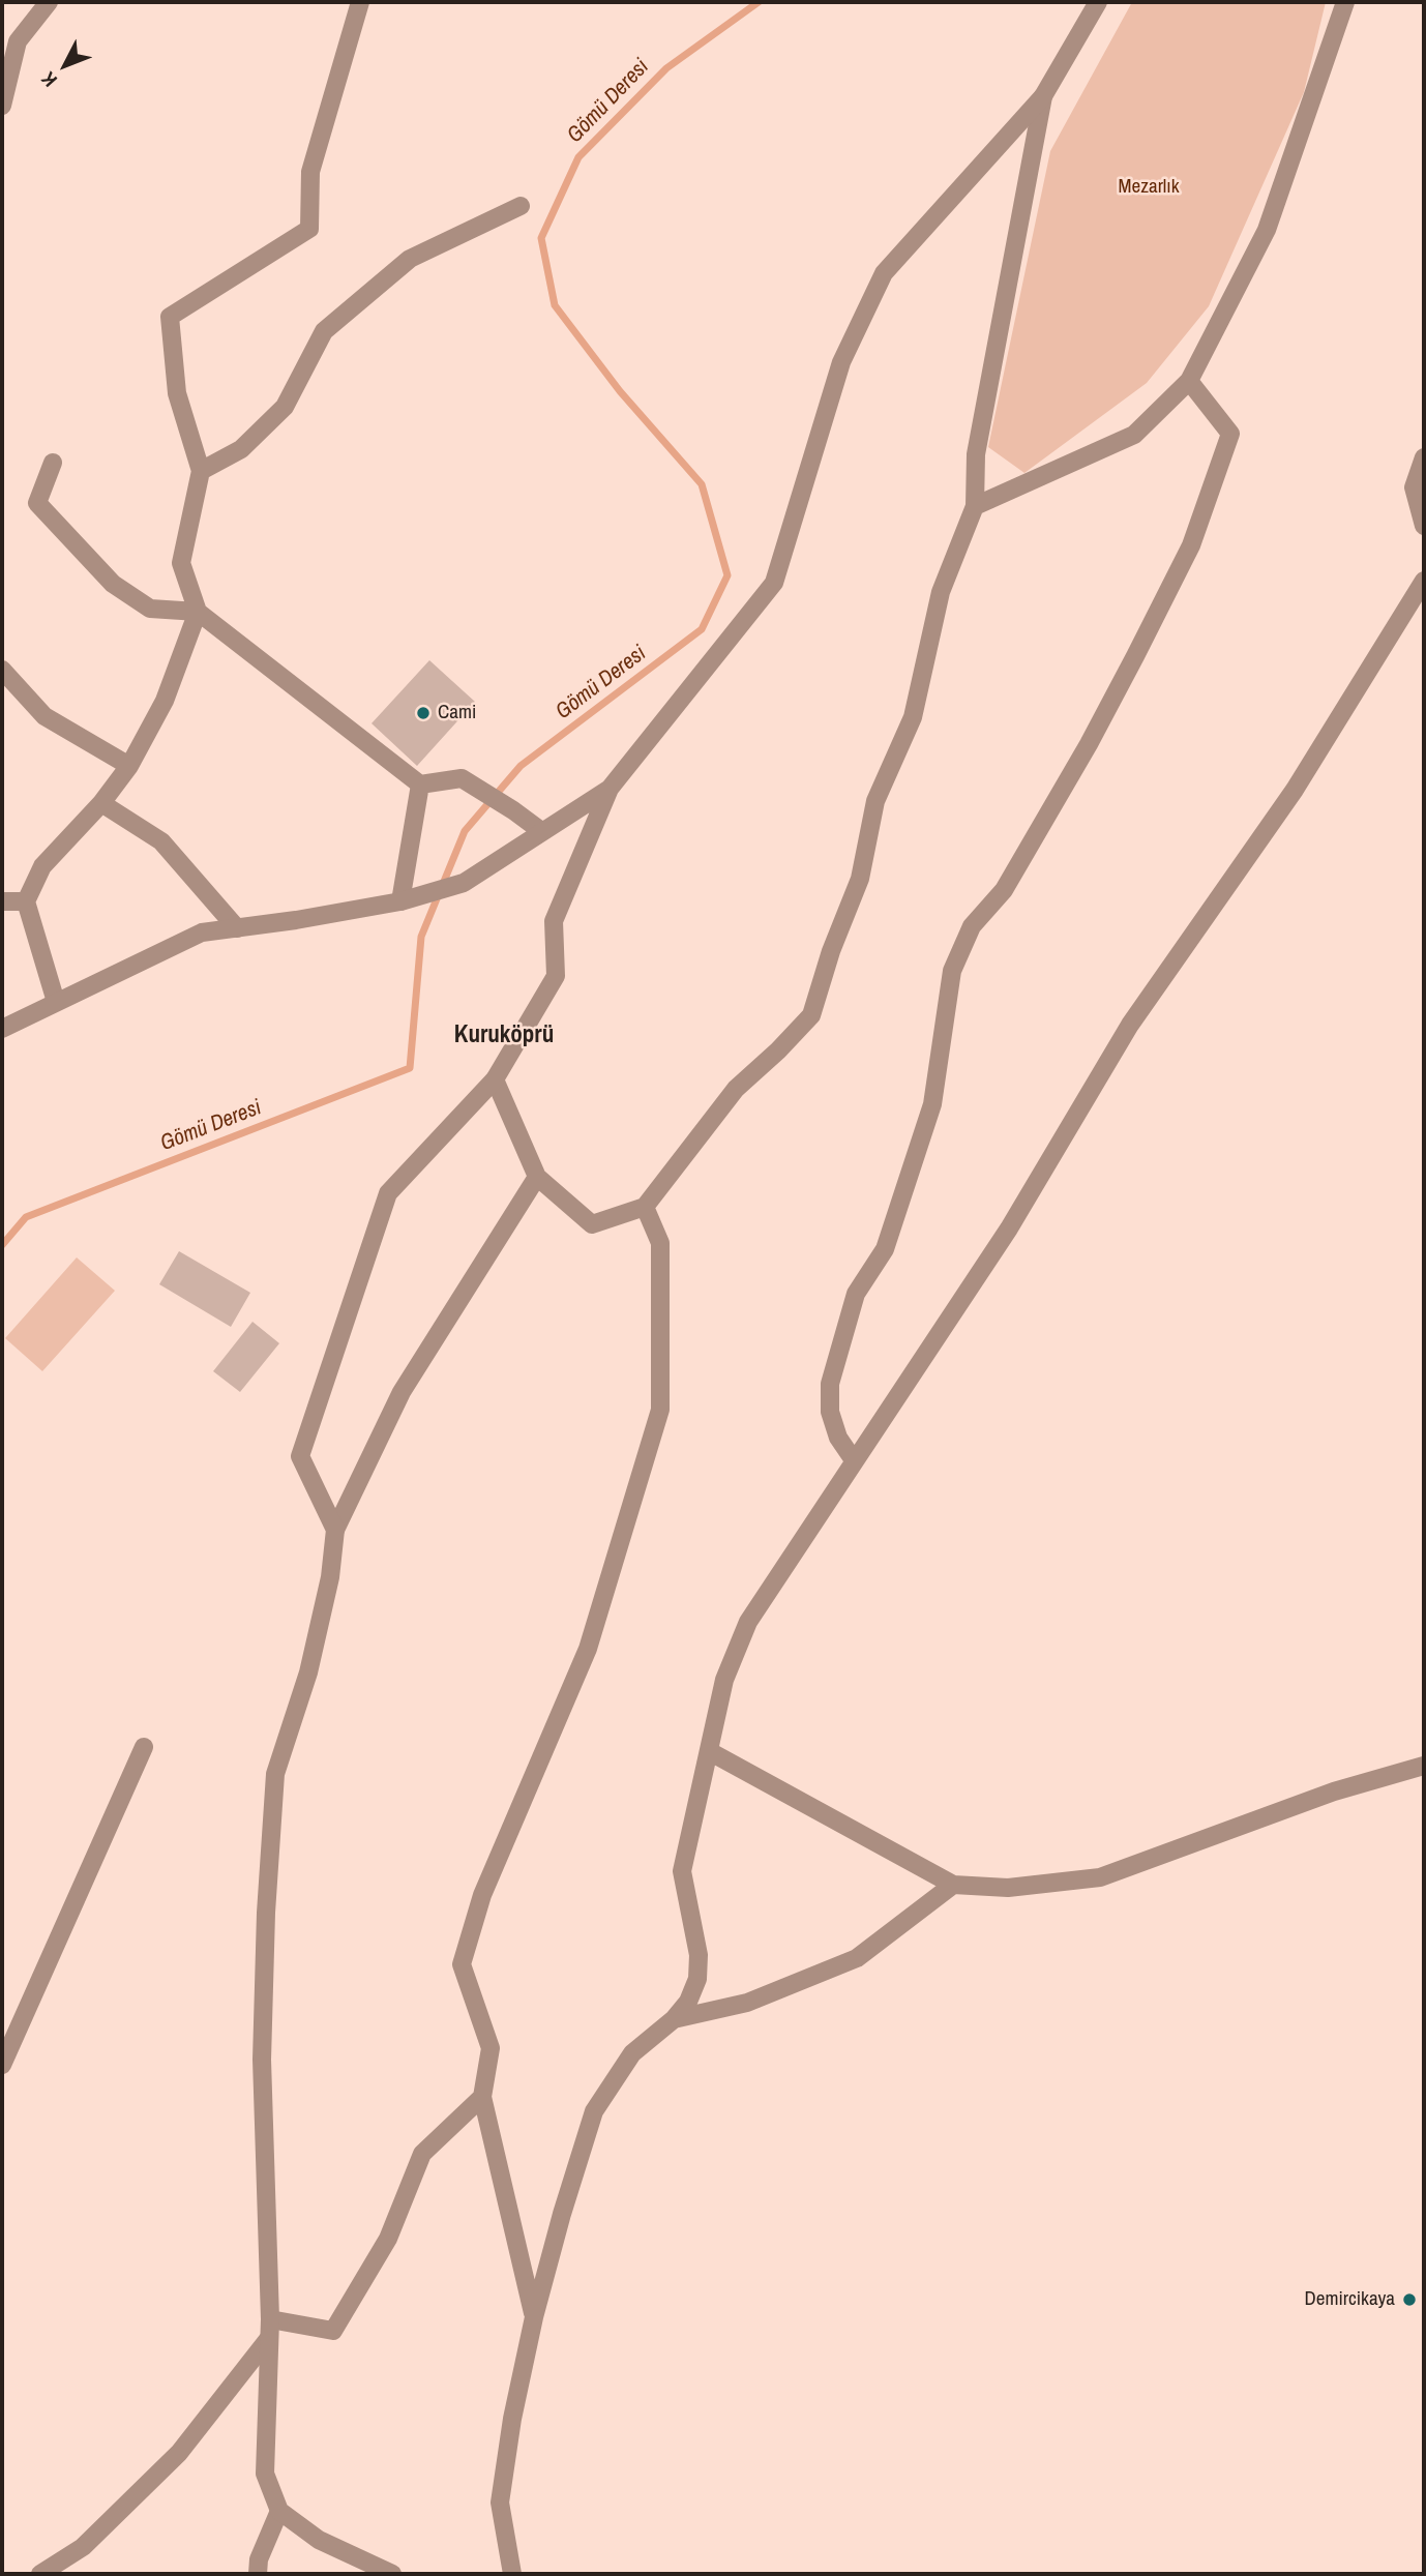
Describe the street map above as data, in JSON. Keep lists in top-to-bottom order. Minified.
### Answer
{"districts":["Kuruköprü"],"water":["Gömü Deresi"],"parks":["Mezarlık"],"places":["Cami","Demircikaya"],"north":"bottom left"}
